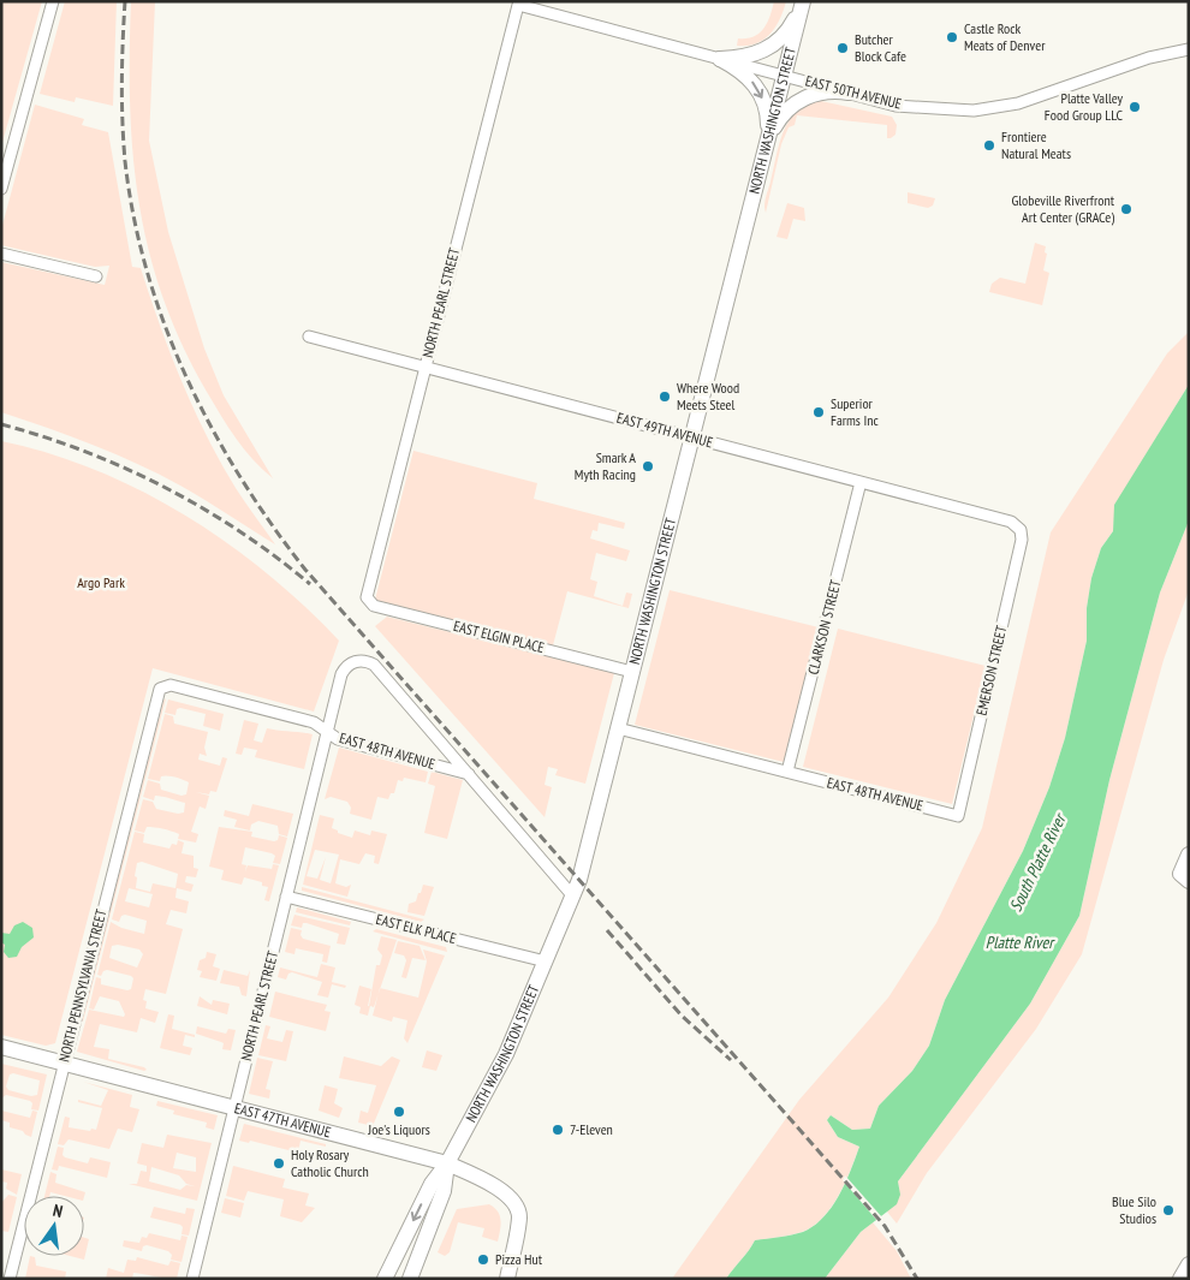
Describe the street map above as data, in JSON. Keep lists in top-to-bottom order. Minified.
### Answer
{"streets":{"main road":["NORTH WASHINGTON STREET","EAST 47TH AVENUE"],"street":["EAST 50TH AVENUE","NORTH PEARL STREET","EAST 49TH AVENUE","CLARKSON STREET","EAST ELGIN PLACE","EMERSON STREET","EAST 48TH AVENUE","EAST ELK PLACE","NORTH PENNSYLVANIA STREET"]},"crossings":[["EAST 50TH AVENUE","NORTH WASHINGTON STREET"],["EAST 50TH AVENUE","NORTH PEARL STREET"],["NORTH WASHINGTON STREET","EAST 49TH AVENUE"],["NORTH WASHINGTON STREET","EAST ELGIN PLACE"],["NORTH WASHINGTON STREET","EAST 48TH AVENUE"],["NORTH WASHINGTON STREET","EAST ELK PLACE"],["NORTH WASHINGTON STREET","EAST 47TH AVENUE"],["NORTH PEARL STREET","EAST 49TH AVENUE"],["NORTH PEARL STREET","EAST ELGIN PLACE"],["NORTH PEARL STREET","EAST 48TH AVENUE"],["NORTH PEARL STREET","EAST ELK PLACE"],["NORTH PEARL STREET","EAST 47TH AVENUE"],["EAST 49TH AVENUE","CLARKSON STREET"],["EAST 49TH AVENUE","EMERSON STREET"],["CLARKSON STREET","EAST 48TH AVENUE"],["EMERSON STREET","EAST 48TH AVENUE"],["EAST 48TH AVENUE","NORTH PENNSYLVANIA STREET"],["NORTH PENNSYLVANIA STREET","EAST 47TH AVENUE"]],"water":["South Platte River","Platte River"],"parks":["Argo Park"],"places":["Castle Rock Meats of Denver","Butcher Block Cafe","Platte Valley Food Group LLC","Frontiere Natural Meats","Globeville Riverfront Art Center (GRACe)","Where Wood Meets Steel","Superior Farms Inc","Smark A Myth Racing","Joe's Liquors","7-Eleven","Holy Rosary Catholic Church","Blue Silo Studios","Pizza Hut"],"north":"top"}
